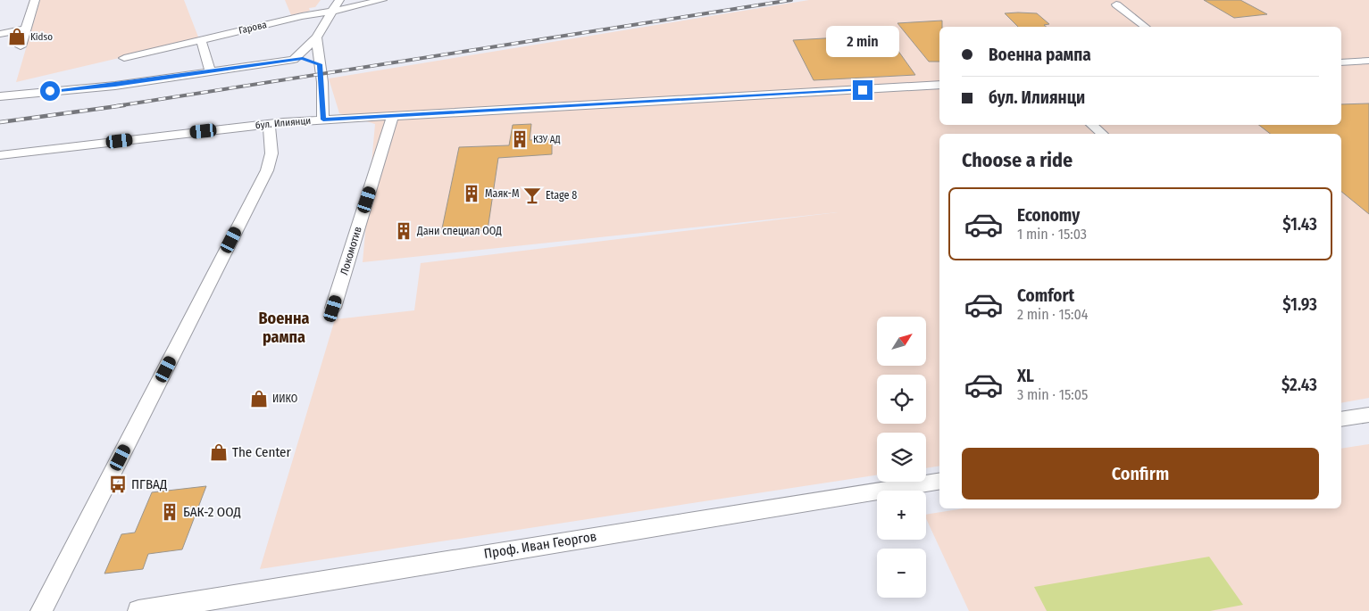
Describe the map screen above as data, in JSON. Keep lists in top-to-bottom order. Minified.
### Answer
{"streets":{"street":["Гарова","бул. Илиянци","Локомотив","Проф. Иван Георгов"]},"crossings":[["бул. Илиянци","Локомотив"]],"districts":["Военна рампа"],"places":{"shop":["Kidso","ИИКО","The Center"],"building":["КЗУ АД","Маяк-М","Дани специал ООД","БАК-2 ООД"],"bar":["Etage 8"],"bus stop":["ПГВАД"]},"north":"top right","page":{"bubble":"2 min","banner":["Военна рампа","бул. Илиянци"],"heading":"Choose a ride","list":[{"name":"Economy","note":"1 min · 15:03","value":"$1.43"},{"name":"Comfort","note":"2 min · 15:04","value":"$1.93"},{"name":"XL","note":"3 min · 15:05","value":"$2.43"}],"map_buttons":["+","−"],"buttons":"Confirm"}}
